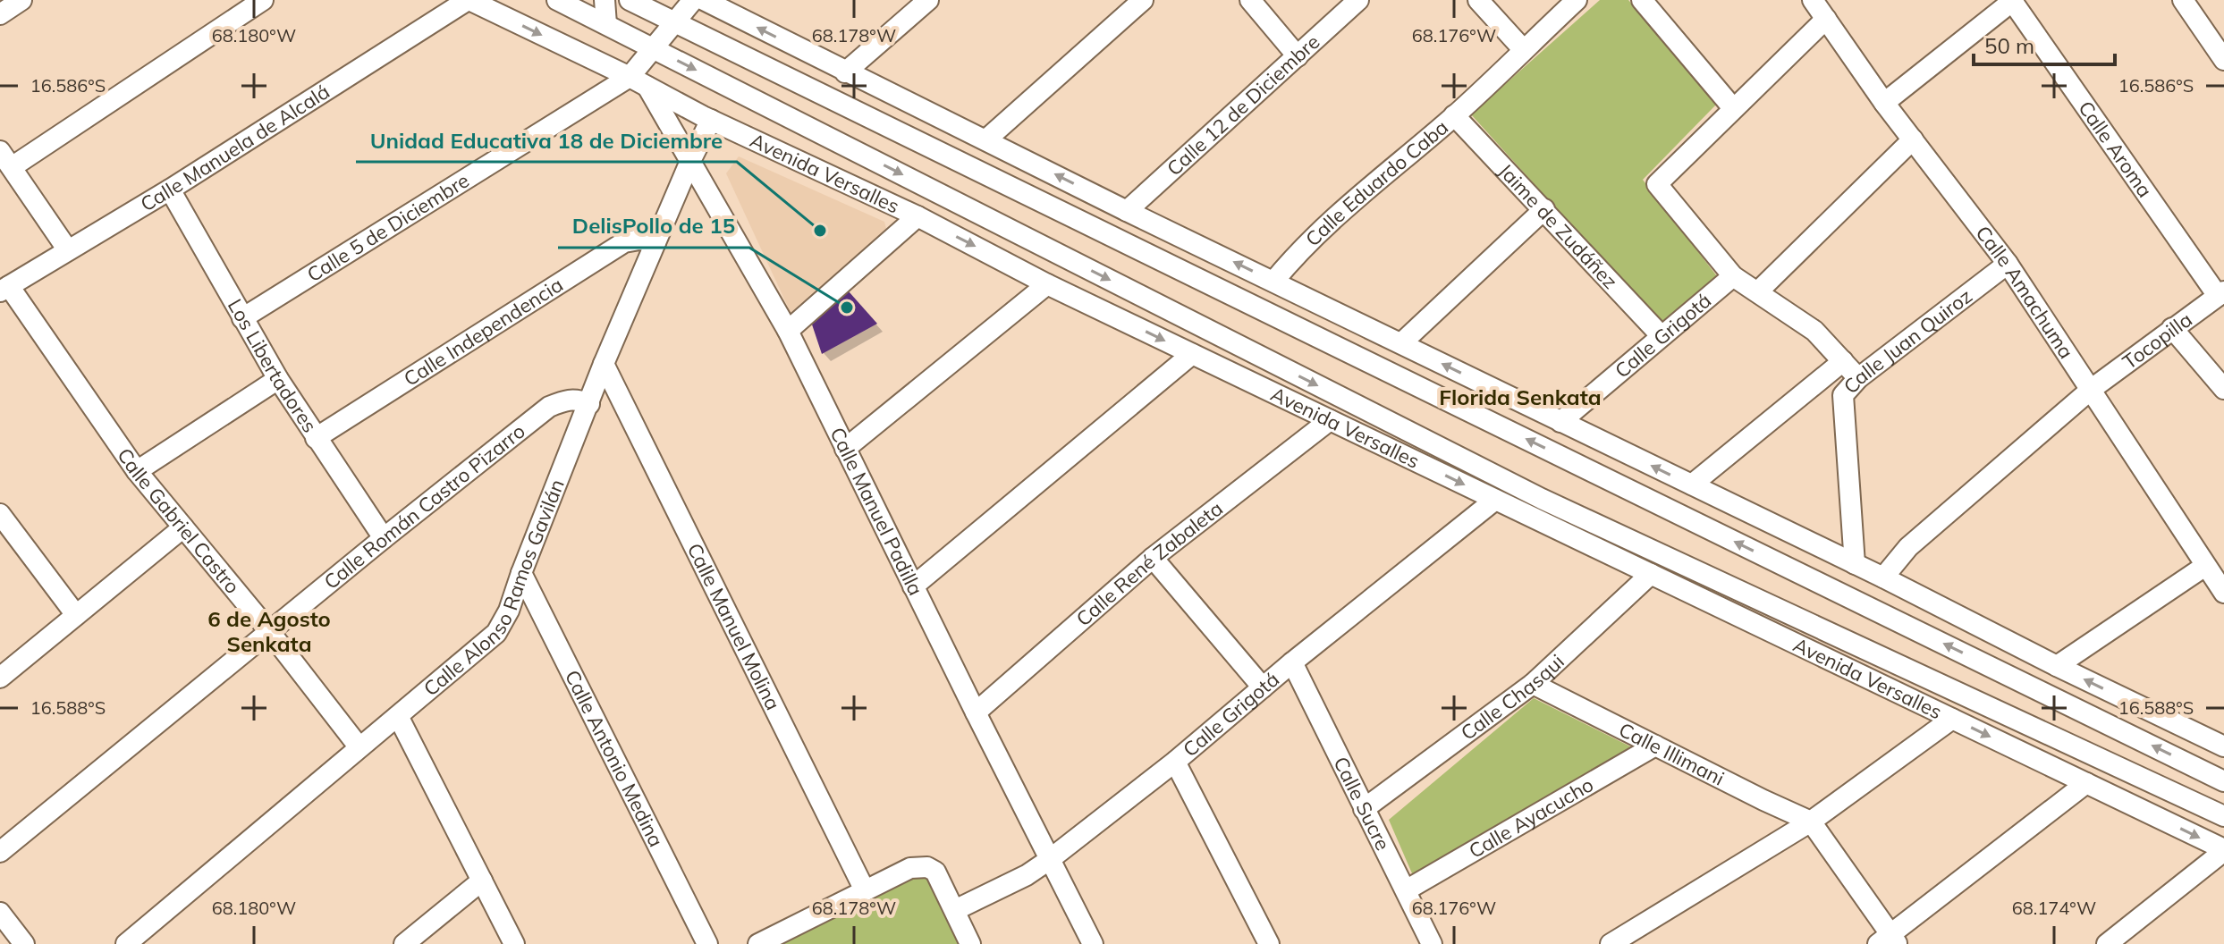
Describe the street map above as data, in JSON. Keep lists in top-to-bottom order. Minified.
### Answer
{"streets":{"street":["Calle 12 de Diciembre","Calle Manuela de Alcalá","Calle Aroma","Avenida Versalles","Calle Eduardo Caba","Jaime de Zudáñez","Calle 5 de Diciembre","Calle Amachuma","Calle Independencia","Calle Grigotá","Tocopilla","Calle Juan Quiroz","Los Libertadores","Calle Román Castro Pizarro","Calle Manuel Padilla","Calle Gabriel Castro","Calle René Zabaleta","Calle Alonso Ramos Gavilán","Calle Manuel Molina","Calle Chasqui","Calle Illimani","Calle Antonio Medina","Calle Sucre","Calle Ayacucho"]},"crossings":[["Calle Manuela de Alcalá","Avenida Versalles"],["Calle Manuela de Alcalá","Los Libertadores"],["Calle Manuela de Alcalá","Calle Gabriel Castro"],["Calle Aroma","Tocopilla"],["Avenida Versalles","Calle 5 de Diciembre"],["Avenida Versalles","Calle Grigotá"],["Avenida Versalles","Calle Manuel Padilla"],["Avenida Versalles","Calle René Zabaleta"],["Avenida Versalles","Calle Alonso Ramos Gavilán"],["Avenida Versalles","Calle Chasqui"],["Calle Eduardo Caba","Jaime de Zudáñez"],["Jaime de Zudáñez","Calle Grigotá"],["Calle 5 de Diciembre","Los Libertadores"],["Calle 5 de Diciembre","Calle Manuel Padilla"],["Calle Amachuma","Tocopilla"],["Calle Amachuma","Calle Juan Quiroz"],["Calle Independencia","Los Libertadores"],["Calle Independencia","Calle Alonso Ramos Gavilán"],["Calle Grigotá","Calle Manuel Padilla"],["Calle Grigotá","Calle Sucre"],["Los Libertadores","Calle Román Castro Pizarro"],["Calle Román Castro Pizarro","Calle Gabriel Castro"],["Calle Román Castro Pizarro","Calle Alonso Ramos Gavilán"],["Calle Manuel Padilla","Calle René Zabaleta"],["Calle Manuel Padilla","Calle Alonso Ramos Gavilán"],["Calle Gabriel Castro","Calle Alonso Ramos Gavilán"],["Calle Alonso Ramos Gavilán","Calle Manuel Molina"],["Calle Alonso Ramos Gavilán","Calle Antonio Medina"],["Calle Chasqui","Calle Illimani"],["Calle Chasqui","Calle Sucre"],["Calle Illimani","Calle Ayacucho"],["Calle Sucre","Calle Ayacucho"]],"districts":["Florida Senkata","6 de Agosto Senkata"],"places":["Unidad Educativa 18 de Diciembre","DelisPollo de 15"],"scale_bar":"50 m","coordinates":["68.180°W","68.178°W","68.176°W","16.586°S","16.588°S","68.174°W"]}
